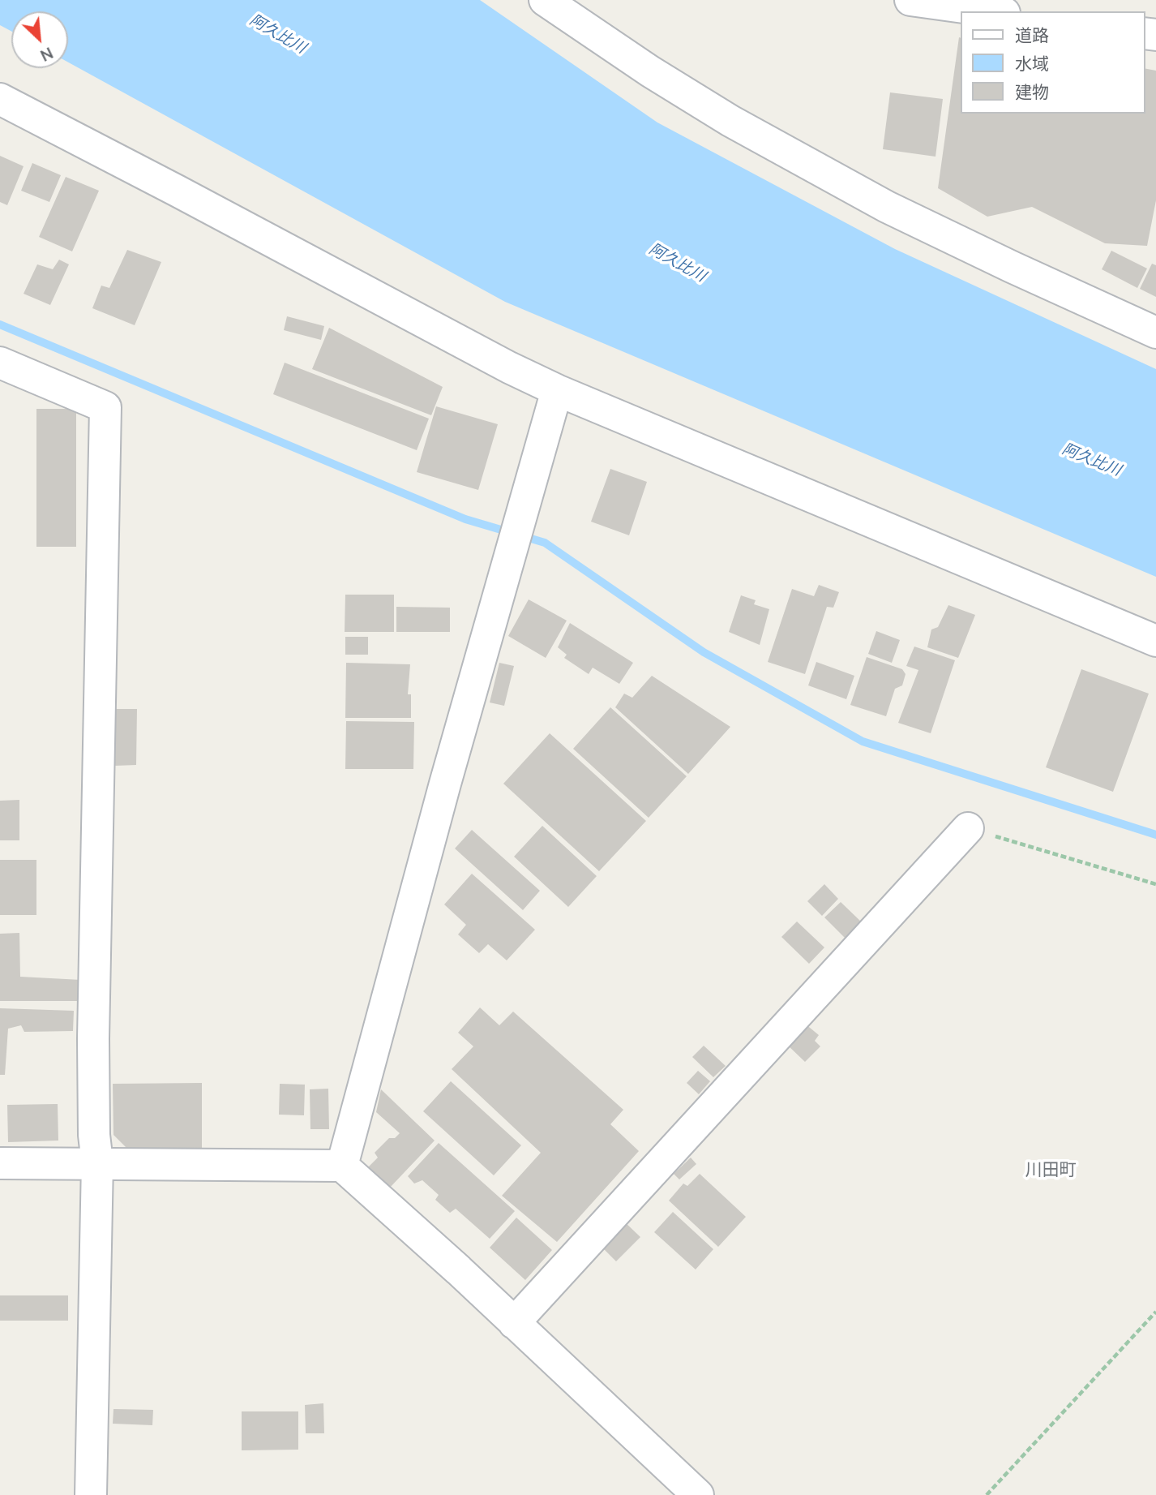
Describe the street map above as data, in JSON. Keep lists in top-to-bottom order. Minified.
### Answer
{"districts":["川田町"],"water":["阿久比川"],"legend":["道路","水域","建物"],"north":"bottom right"}
